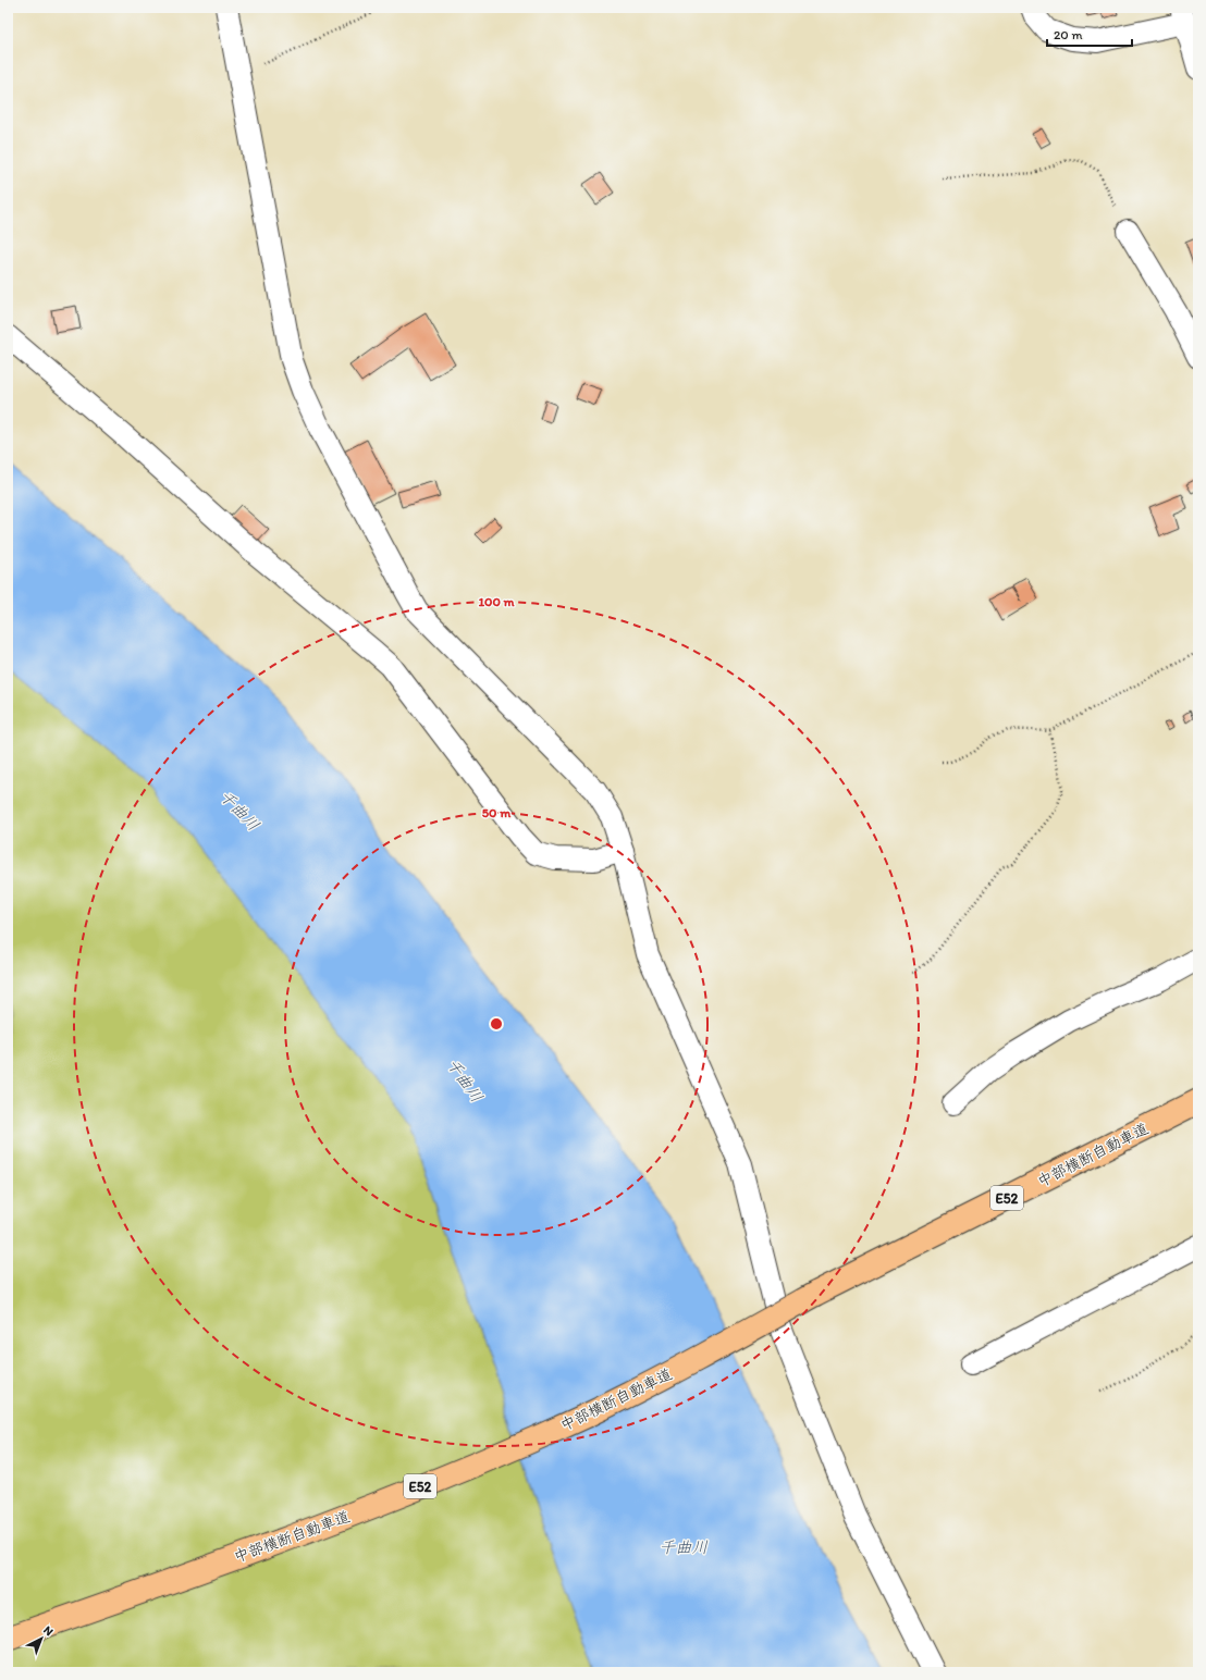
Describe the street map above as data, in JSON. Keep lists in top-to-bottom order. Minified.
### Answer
{"streets":{"highway":["中部横断自動車道","E52"]},"water":["千曲川"],"scale_bar":"20 m","north":"top right","rings":["100 m","50 m"]}
